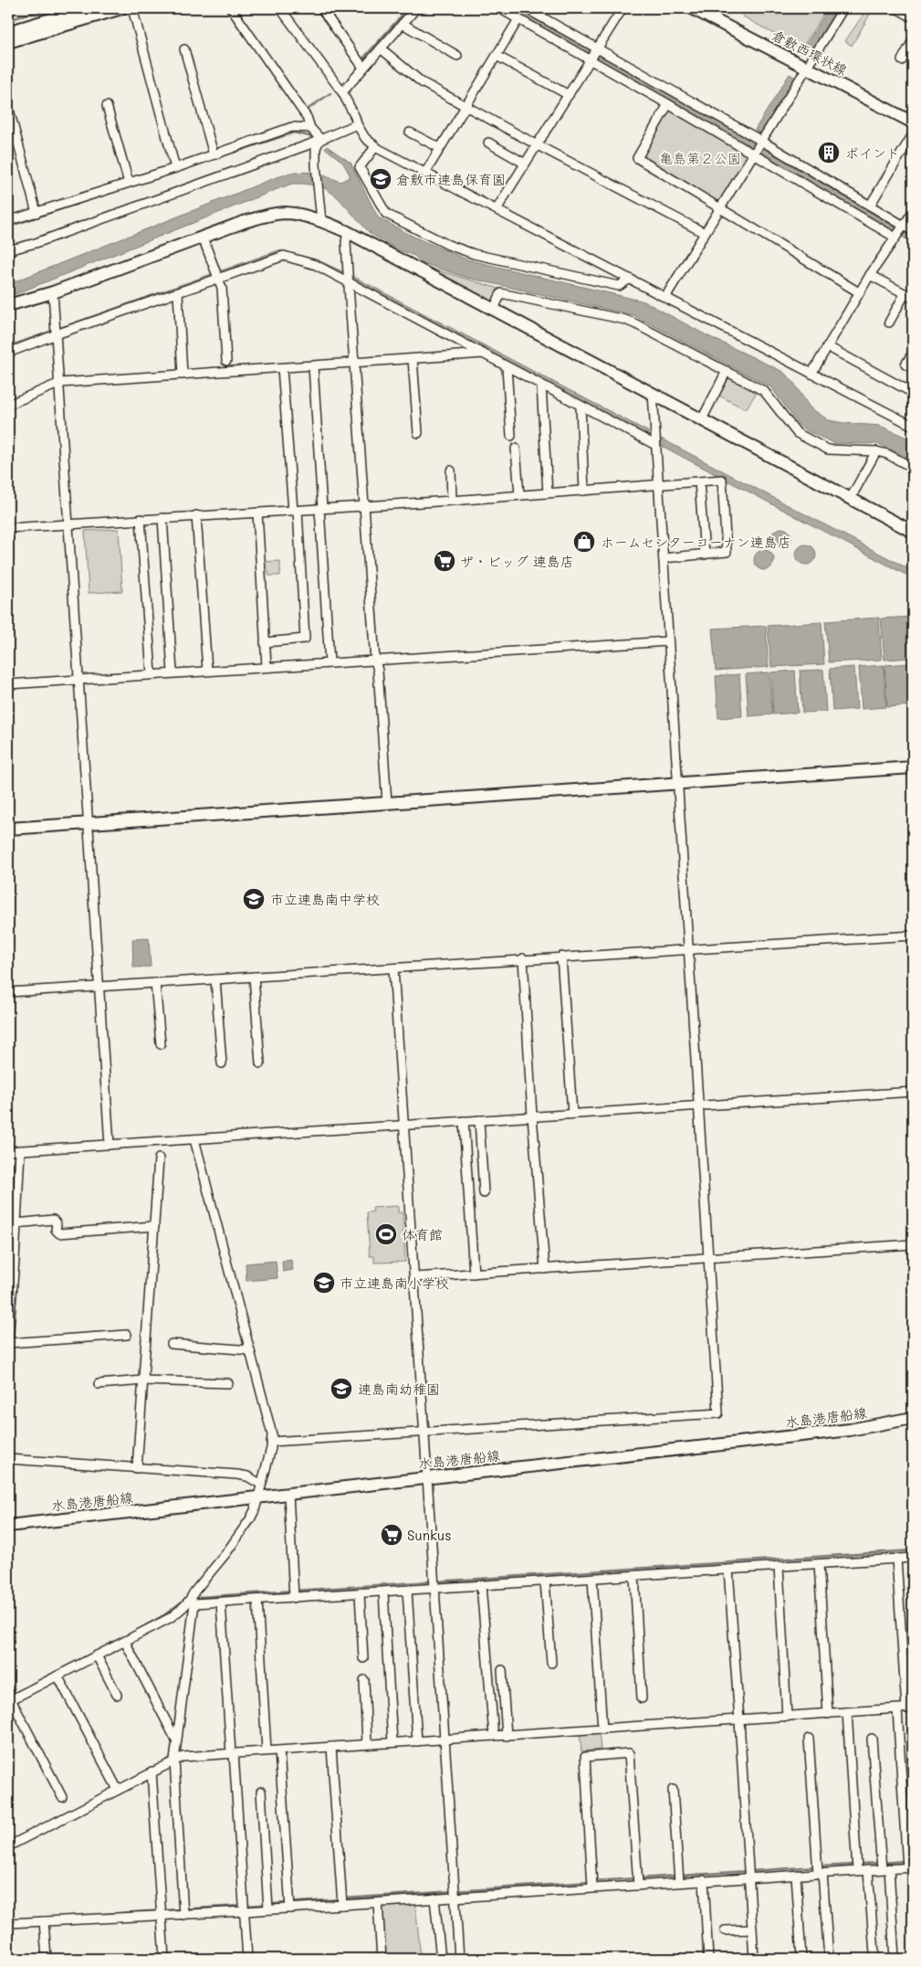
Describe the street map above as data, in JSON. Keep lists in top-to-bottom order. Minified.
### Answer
{"streets":{"street":["倉敷西環状線","水島港唐船線"]},"parks":["亀島第２公園"],"places":{"building":["ポイント"],"school or university":["倉敷市連島保育園","市立連島南中学校","市立連島南小学校","連島南幼稚園"],"shop":["ホームセンターコーナン連島店"],"supermarket":["ザ・ビッグ 連島店","Sunkus"],"sports":["体育館"]}}
